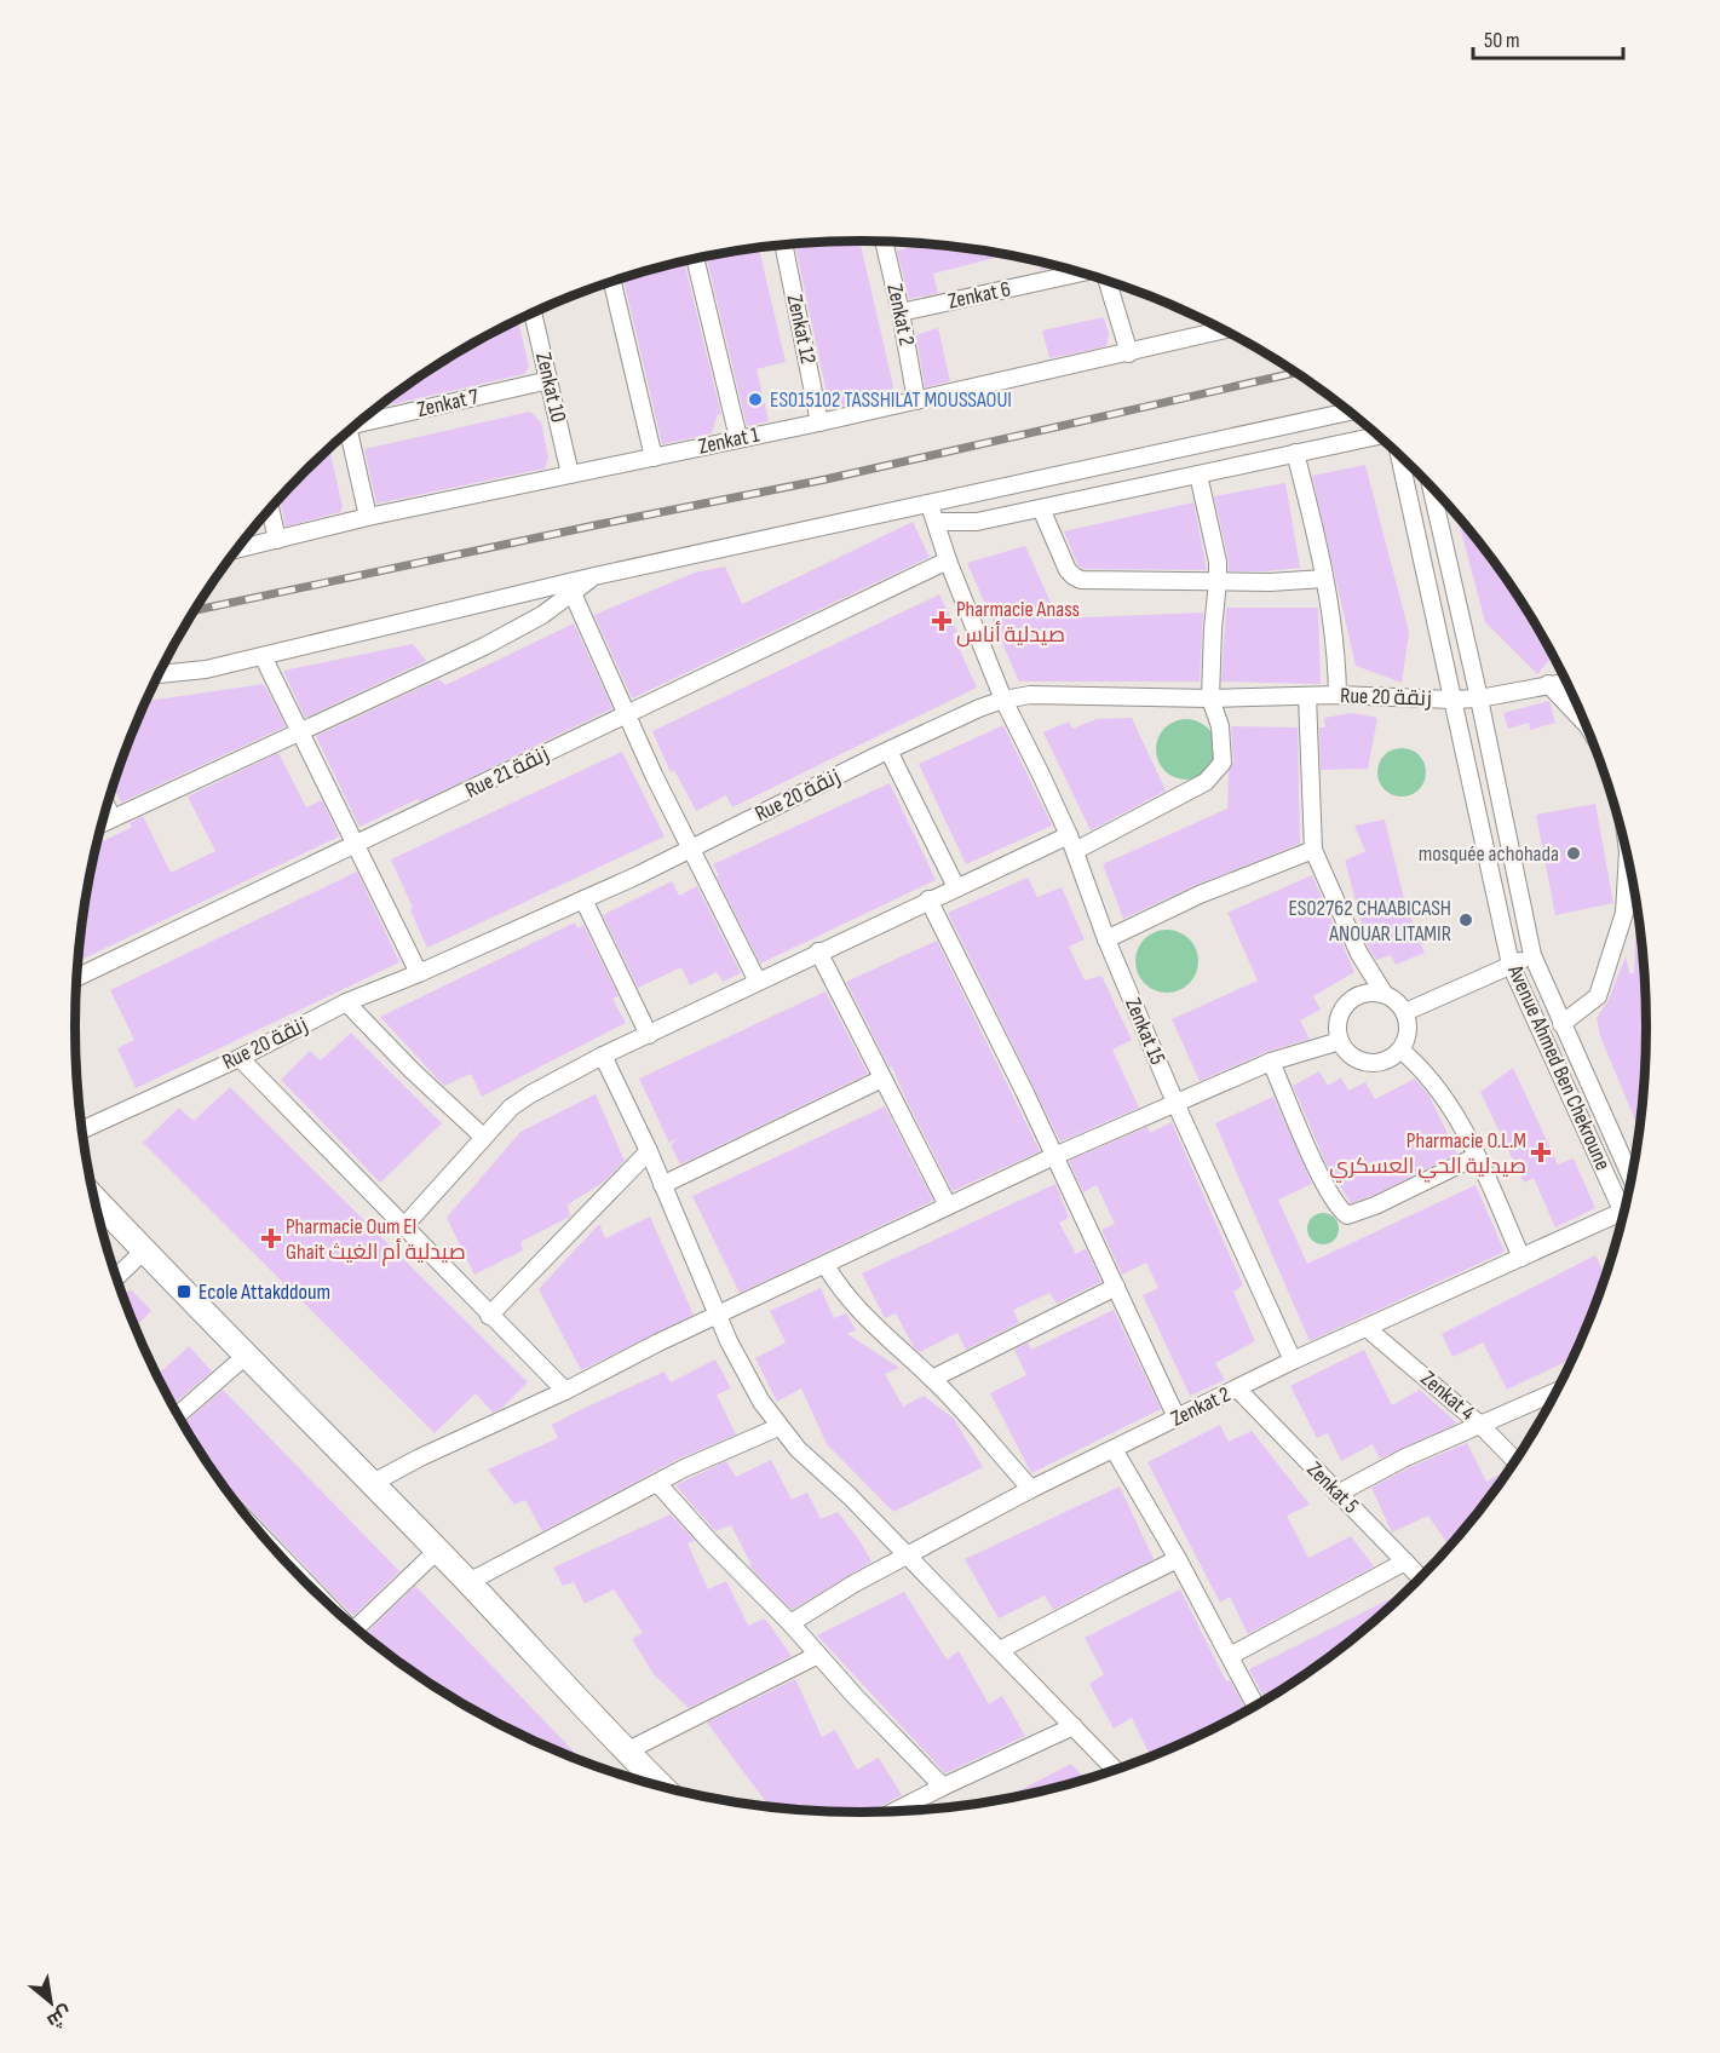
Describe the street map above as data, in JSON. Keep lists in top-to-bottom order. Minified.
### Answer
{"streets":{"street":["Zenkat 6","Zenkat 2","Zenkat 12","Zenkat 10","Zenkat 7","Zenkat 1","Rue 20 زنقة","Rue 21 زنقة","Zenkat 15","Avenue Ahmed Ben Chekroune","Zenkat 4","Zenkat 5"]},"crossings":[["Zenkat 6","Zenkat 2"],["Zenkat 2","Zenkat 1"],["Zenkat 2","Zenkat 15"],["Zenkat 2","Zenkat 4"],["Zenkat 2","Zenkat 5"],["Zenkat 12","Zenkat 1"],["Zenkat 10","Zenkat 7"],["Zenkat 10","Zenkat 1"],["Rue 20 زنقة","Zenkat 15"],["Rue 20 زنقة","Avenue Ahmed Ben Chekroune"],["Rue 21 زنقة","Zenkat 15"]],"places":{"other":["ES015102 TASSHILAT MOUSSAOUI","mosquée achohada","ES02762 CHAABICASH ANOUAR LITAMIR"],"health":["Pharmacie Anass صيدلية أناس","Pharmacie O.L.M صيدلية الحي العسكري","Pharmacie Oum El Ghait صيدلية أم الغيث"],"transit":["Ecole Attakddoum"]},"scale_bar":"50 m","north":"bottom right"}
